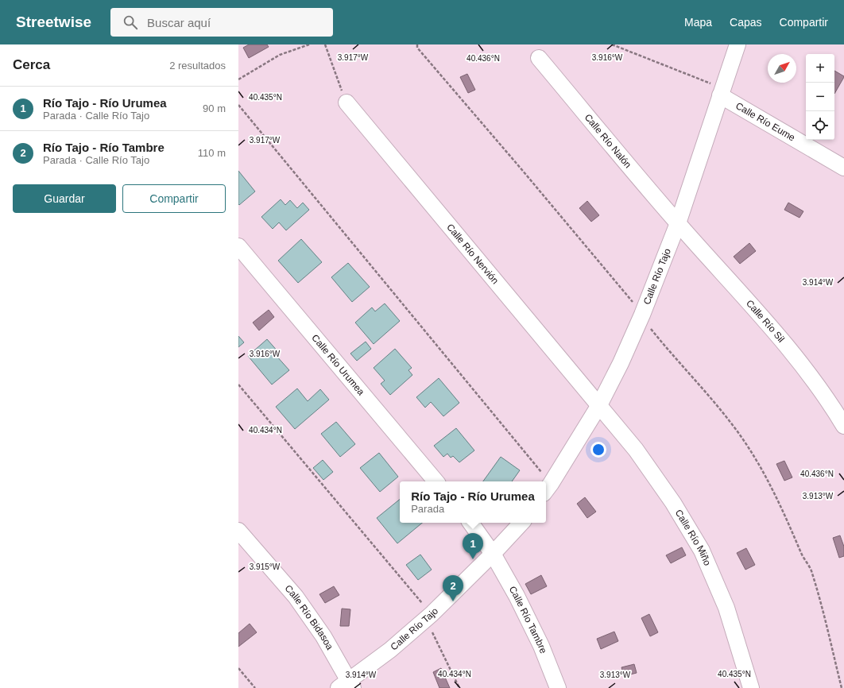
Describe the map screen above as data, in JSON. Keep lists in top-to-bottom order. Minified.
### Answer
{"streets":{"street":["Calle Río Eume","Calle Río Nalón","Calle Río Nervión","Calle Río Tajo","Calle Río Sil","Calle Río Urumea","Calle Río Miño","Calle Río Bidasoa","Calle Río Tambre"]},"crossings":[["Calle Río Eume","Calle Río Tajo"],["Calle Río Nalón","Calle Río Tajo"],["Calle Río Nalón","Calle Río Sil"],["Calle Río Nervión","Calle Río Tajo"],["Calle Río Nervión","Calle Río Miño"],["Calle Río Tajo","Calle Río Sil"],["Calle Río Tajo","Calle Río Miño"],["Calle Río Tajo","Calle Río Bidasoa"],["Calle Río Tajo","Calle Río Tambre"]],"north":"top right","page":{"header":"Streetwise","search":"Buscar aquí","nav":["Mapa","Capas","Compartir"],"heading":["Cerca","2 resultados"],"map_buttons":["+","−"],"list":[{"mark":"1","name":"Río Tajo - Río Urumea","note":"Parada · Calle Río Tajo","value":"90 m"},{"mark":"2","name":"Río Tajo - Río Tambre","note":"Parada · Calle Río Tajo","value":"110 m"}],"buttons":["Guardar","Compartir"],"popup":["Río Tajo - Río Urumea","Parada"],"pins":["1","2"]},"coordinates":["3.917°W","3.916°W","40.436°N","40.435°N","3.914°W","40.434°N","3.913°W","3.915°W"]}
